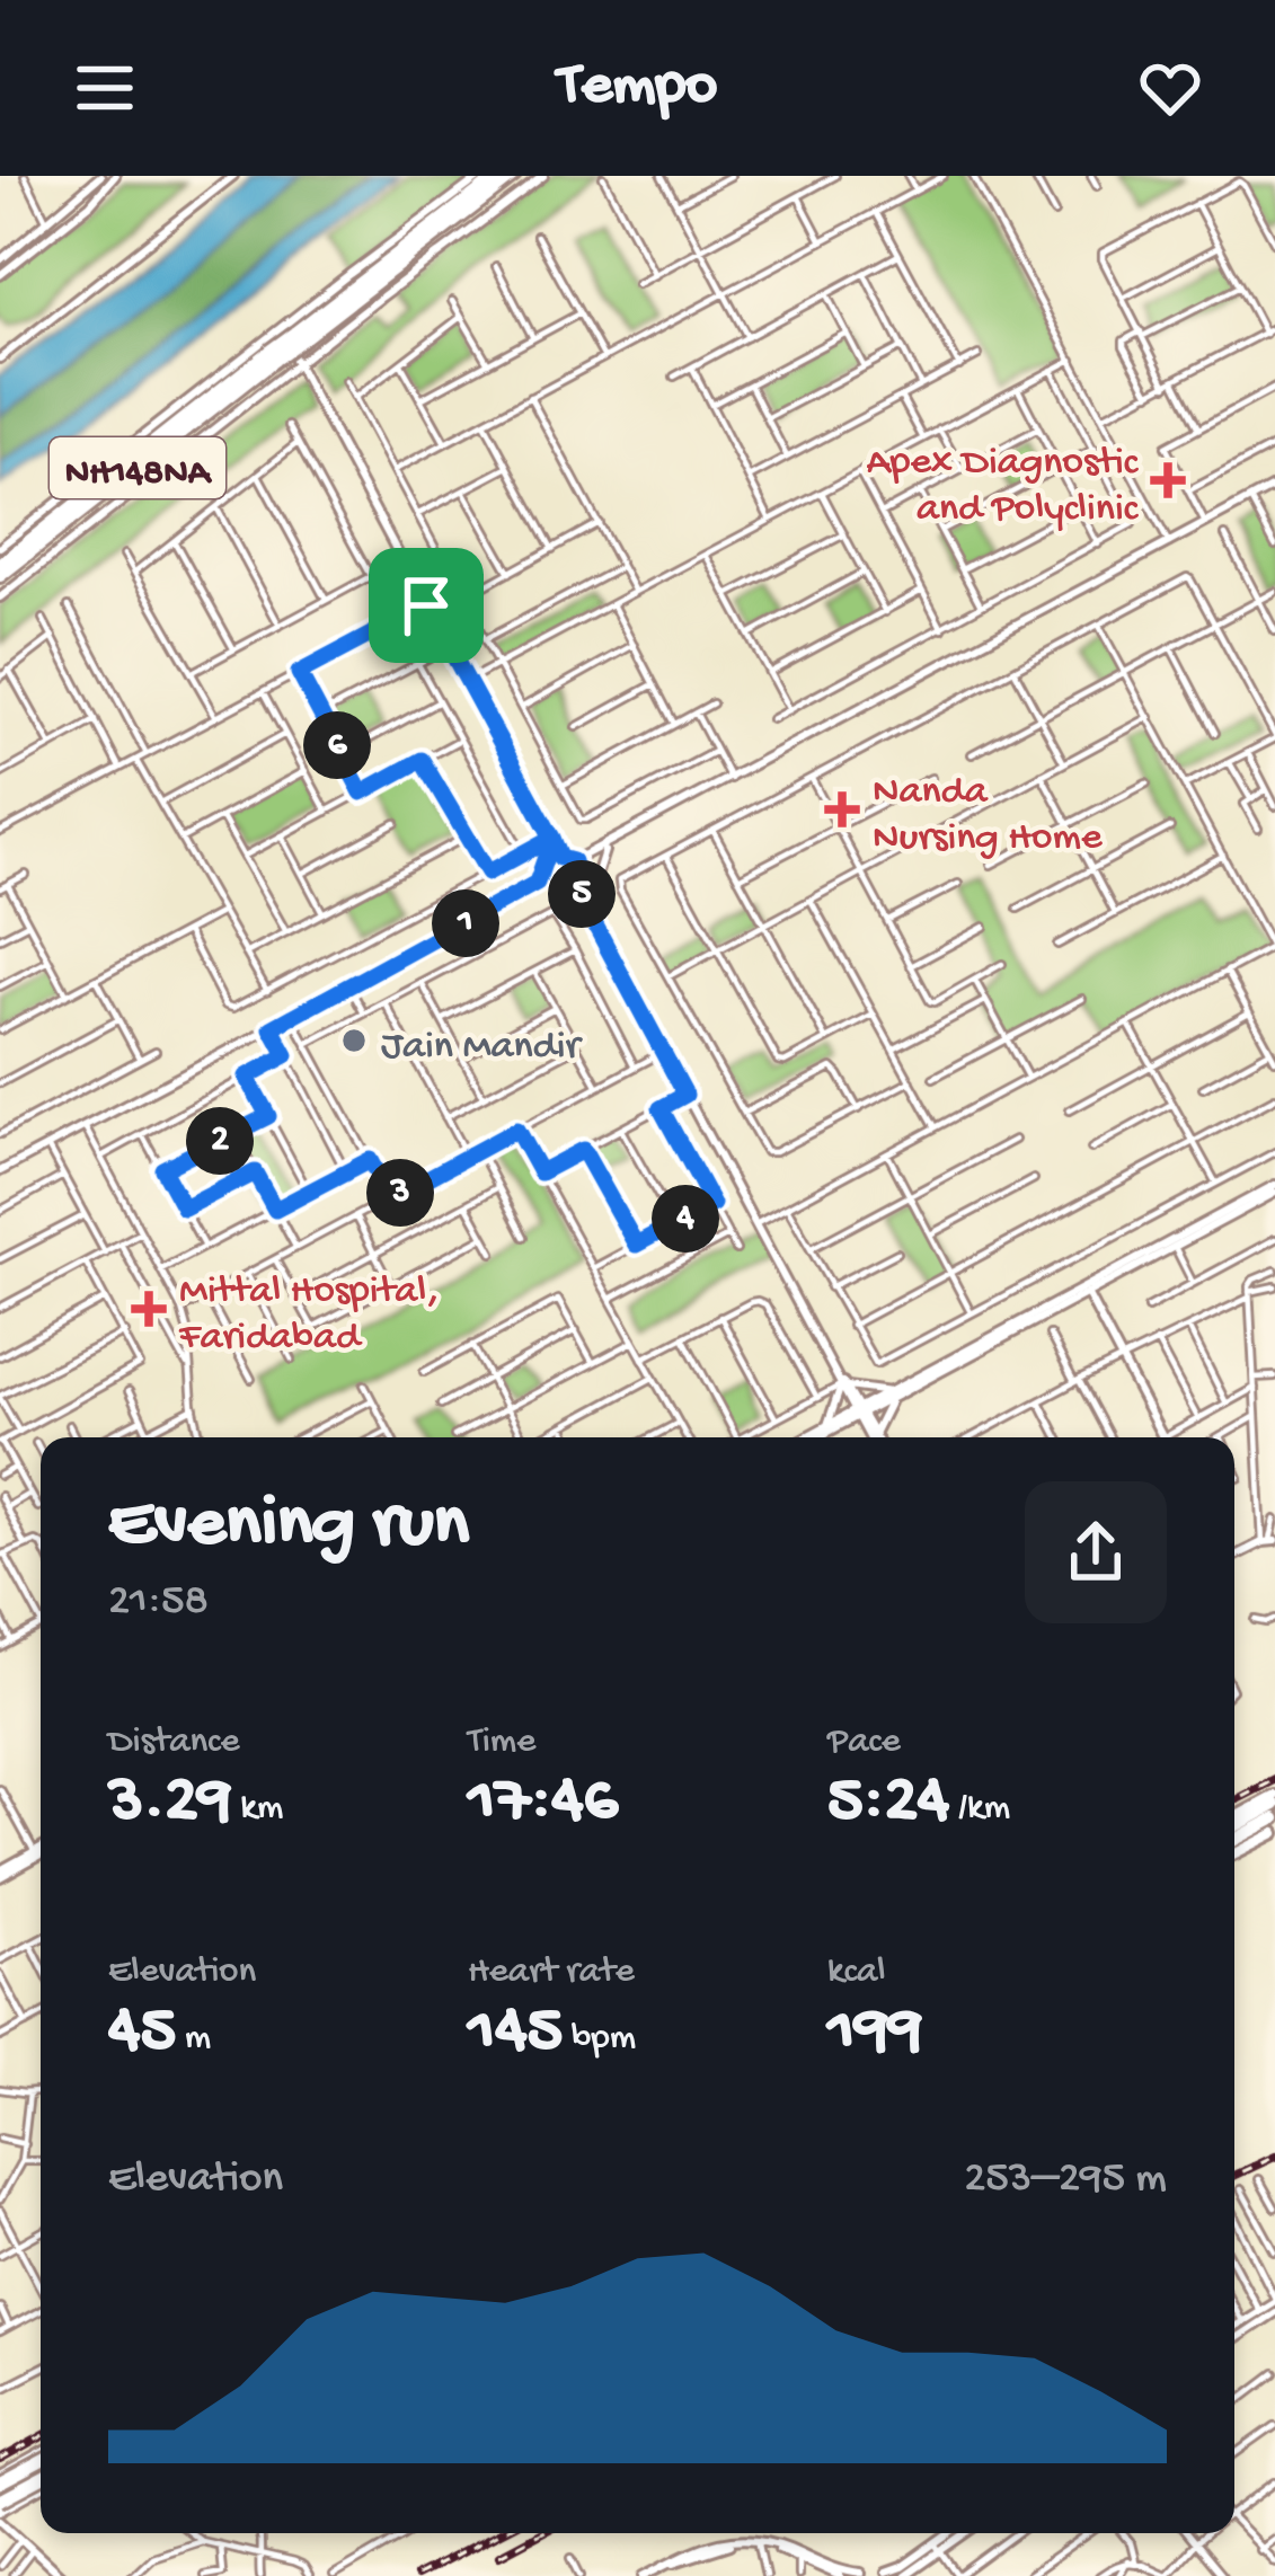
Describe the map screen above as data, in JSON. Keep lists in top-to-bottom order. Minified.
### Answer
{"streets":{"highway":["NH148NA"]},"places":{"health":["Apex Diagnostic and Polyclinic","Nanda Nursing Home","Mittal Hospital, Faridabad"],"other":["Jain Mandir"]},"page":{"header":"Tempo","pins":["6","5","1","2","3","4"],"heading":["Evening run","21:58"],"stats":[["Distance","3.29 km"],["Time","17:46"],["Pace","5:24 /km"],["Elevation","45 m"],["Heart rate","145 bpm"],["kcal","199"]],"chart":["Elevation","253–295 m"]}}
